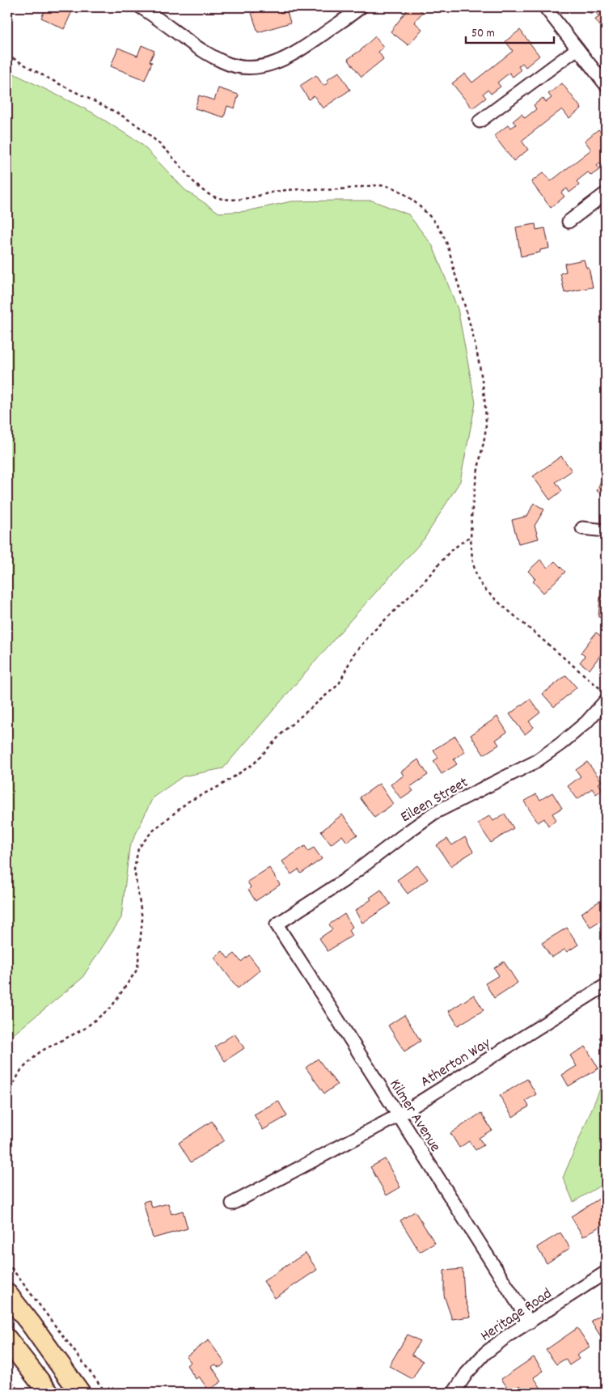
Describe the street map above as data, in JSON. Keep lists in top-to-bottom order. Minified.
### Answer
{"streets":{"street":["Eileen Street","Atherton Way","Kilmer Avenue","Heritage Road"]},"crossings":[["Eileen Street","Kilmer Avenue"],["Atherton Way","Kilmer Avenue"],["Kilmer Avenue","Heritage Road"]],"scale_bar":"50 m"}
